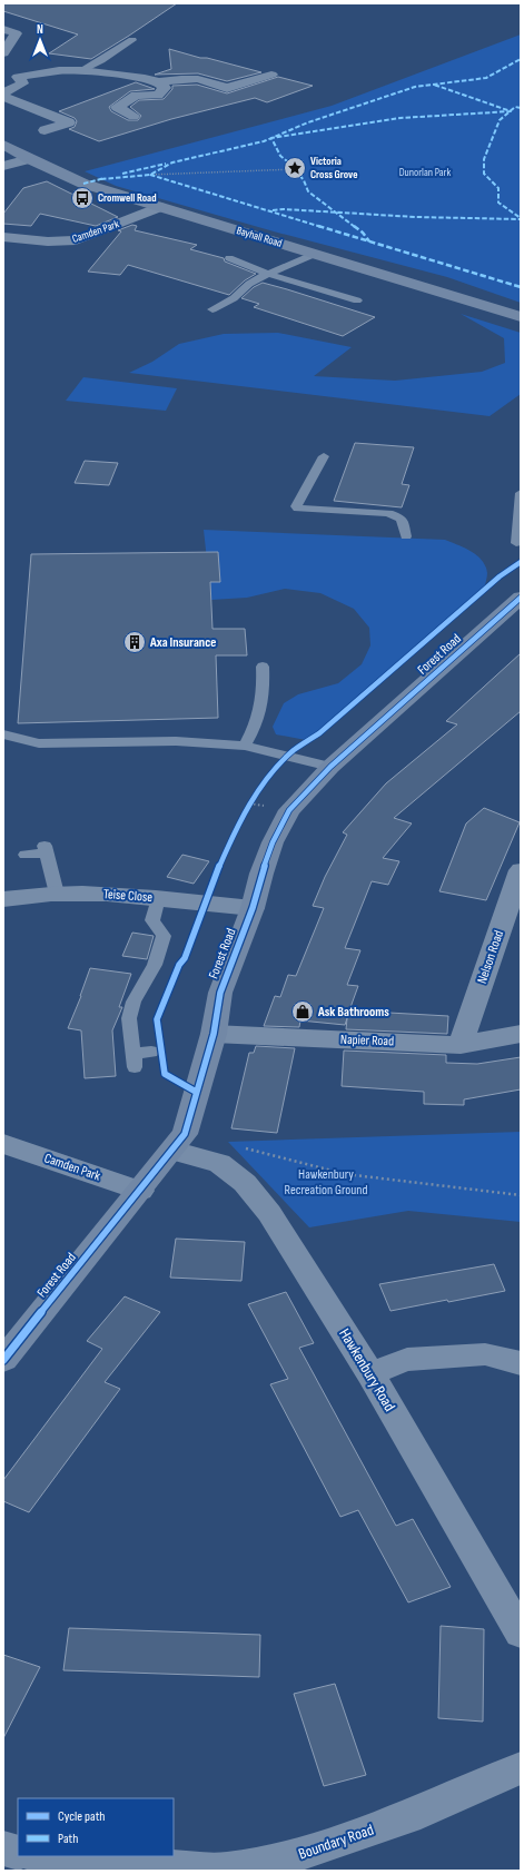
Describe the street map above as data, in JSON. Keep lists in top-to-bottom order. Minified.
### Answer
{"streets":{"street":["Camden Park","Bayhall Road","Forest Road","Teise Close","Nelson Road","Napier Road","Hawkenbury Road","Boundary Road"]},"crossings":[["Camden Park","Bayhall Road"],["Camden Park","Forest Road"],["Forest Road","Teise Close"],["Forest Road","Napier Road"],["Forest Road","Hawkenbury Road"],["Nelson Road","Napier Road"]],"parks":["Dunorlan Park","Hawkenbury Recreation Ground"],"places":{"place":["Victoria Cross Grove"],"bus stop":["Cromwell Road"],"building":["Axa Insurance"],"shop":["Ask Bathrooms"]},"legend":["Cycle path","Path"],"north":"top"}
